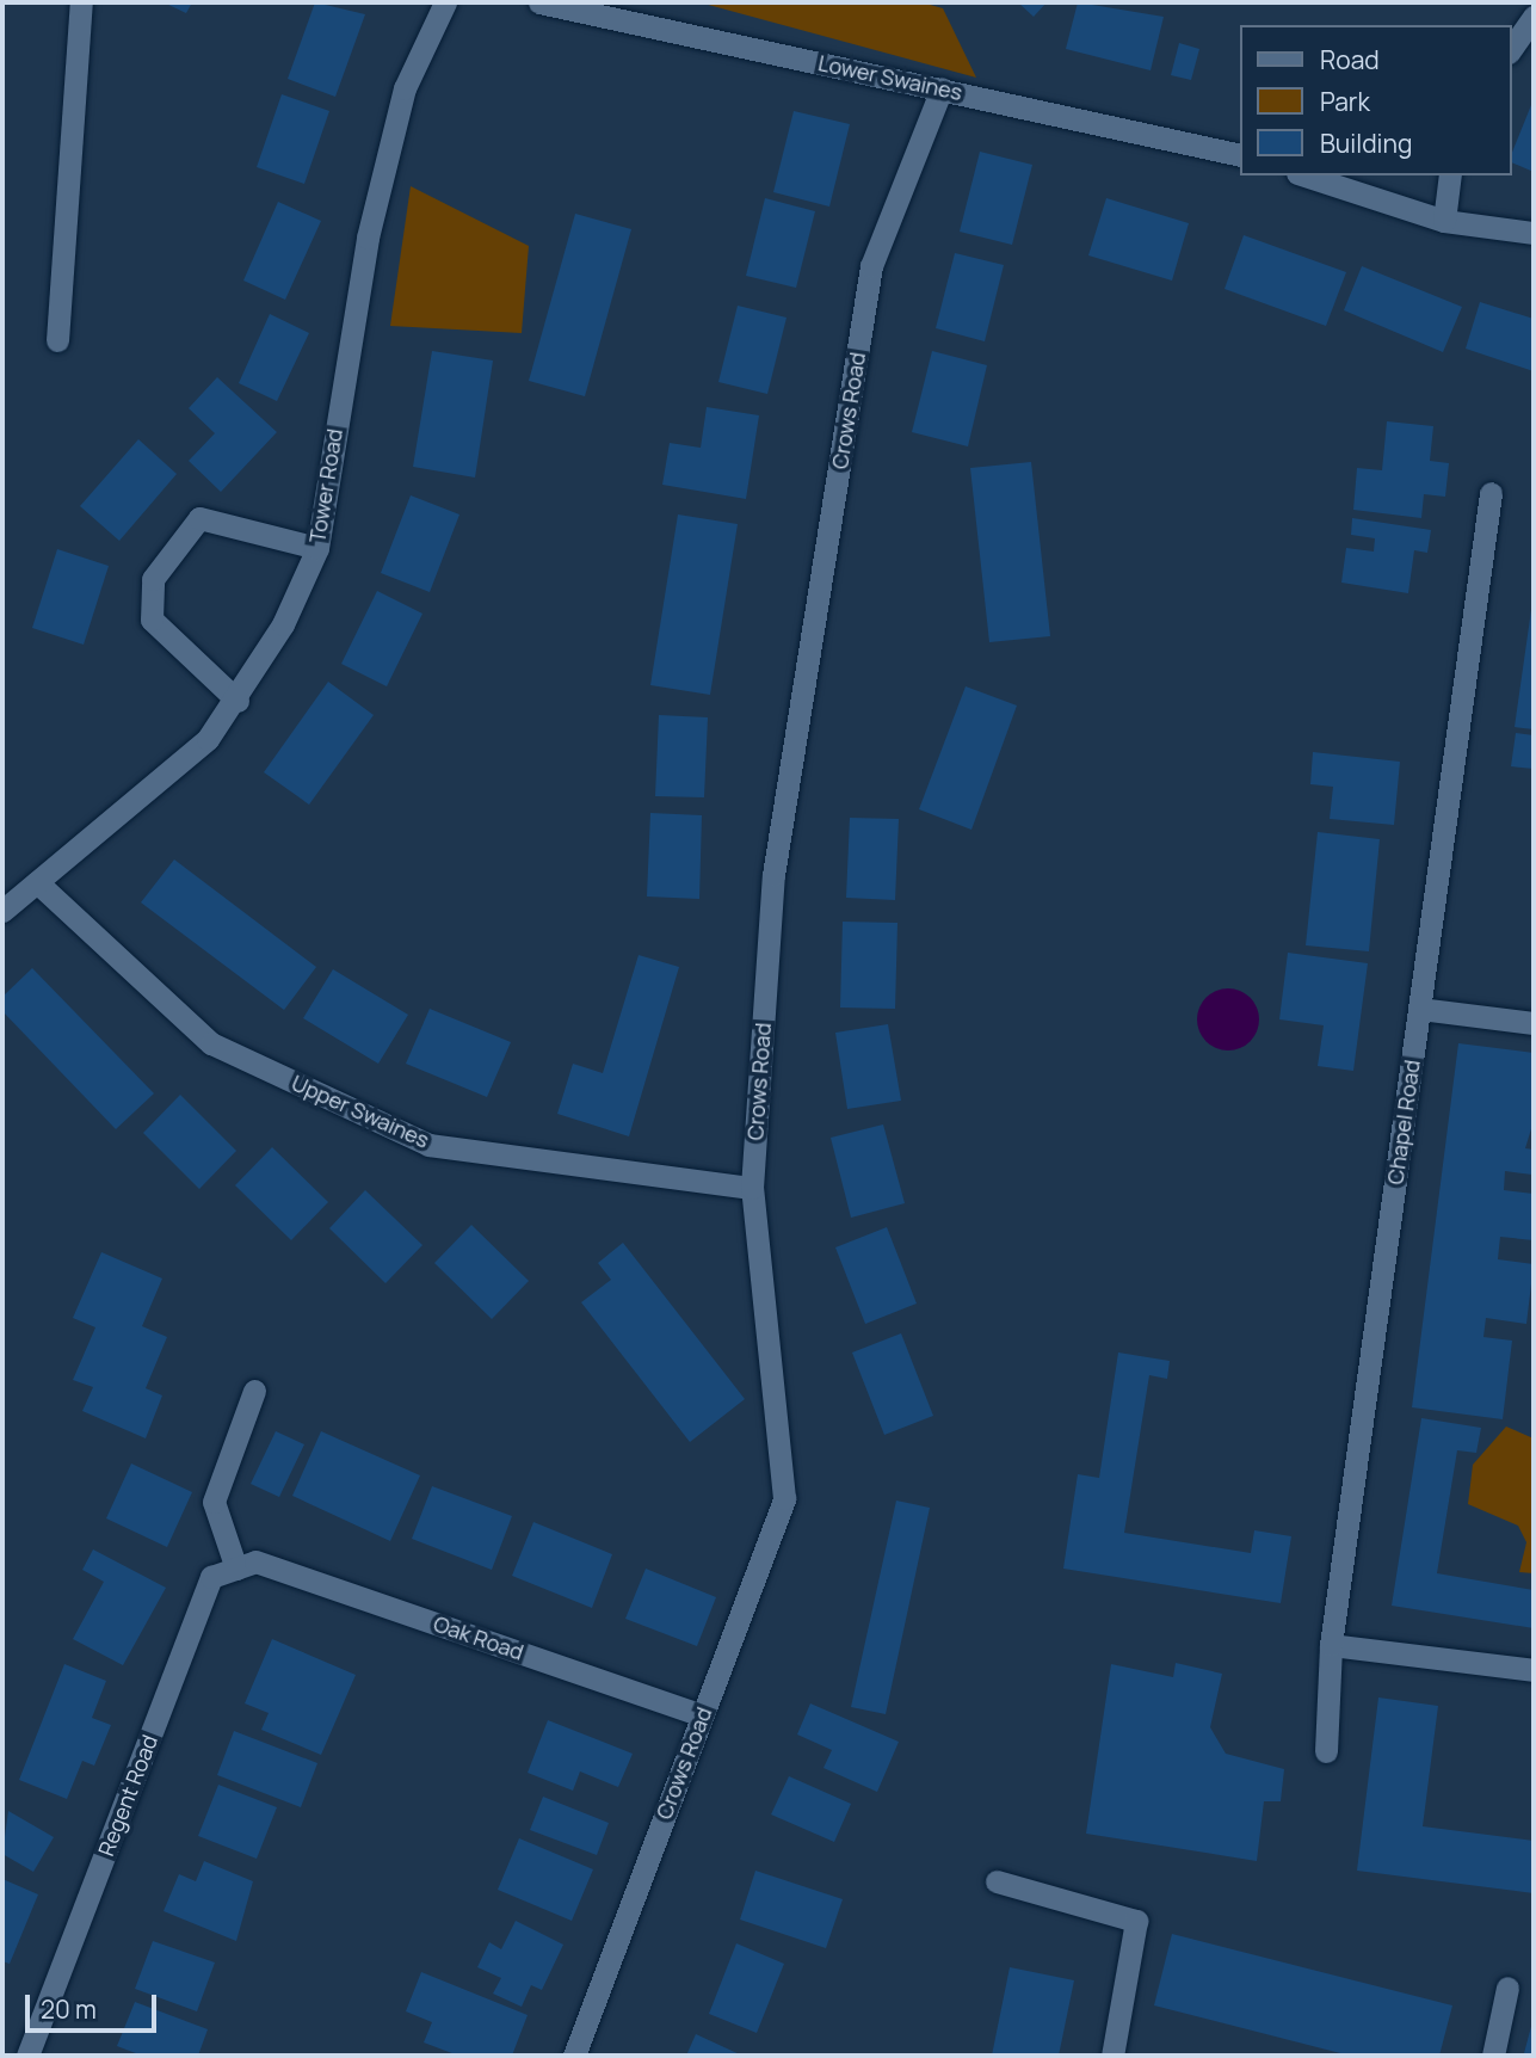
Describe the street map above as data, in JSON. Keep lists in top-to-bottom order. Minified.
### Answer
{"streets":{"street":["Lower Swaines","Crows Road","Tower Road","Upper Swaines","Chapel Road","Oak Road","Regent Road"]},"crossings":[["Lower Swaines","Crows Road"],["Crows Road","Upper Swaines"],["Crows Road","Oak Road"],["Tower Road","Upper Swaines"],["Oak Road","Regent Road"]],"legend":["Road","Park","Building"],"scale_bar":"20 m"}
